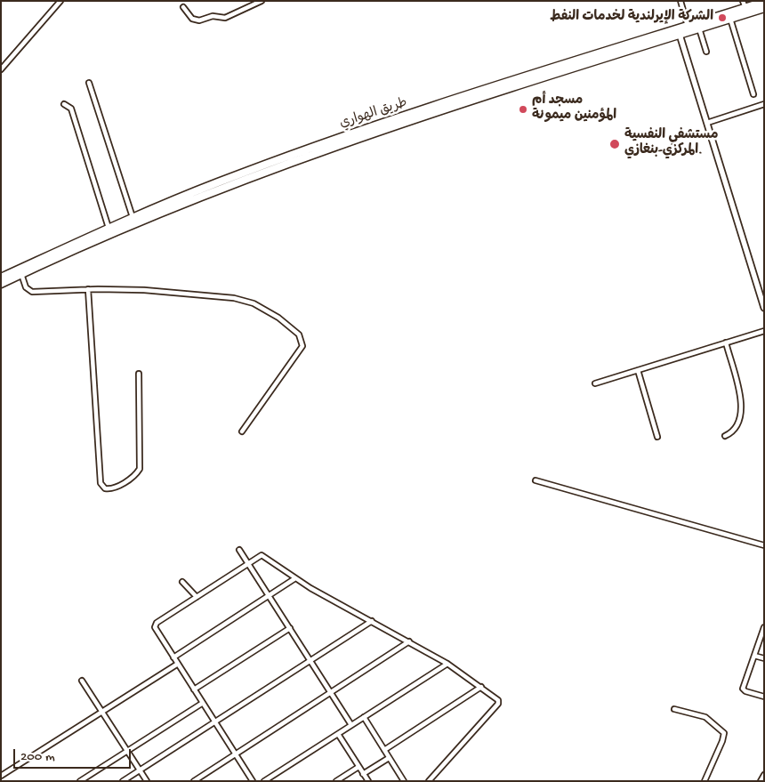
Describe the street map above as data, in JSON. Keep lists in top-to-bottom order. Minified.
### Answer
{"streets":{"highway":["طريق الهواري"]},"places":["الشركة الإيرلندية لخدمات النفط","مسجد أم المؤمنين ميمونة","مستشفي النفسية المركزي-بنغازي."],"scale_bar":"200 m"}
